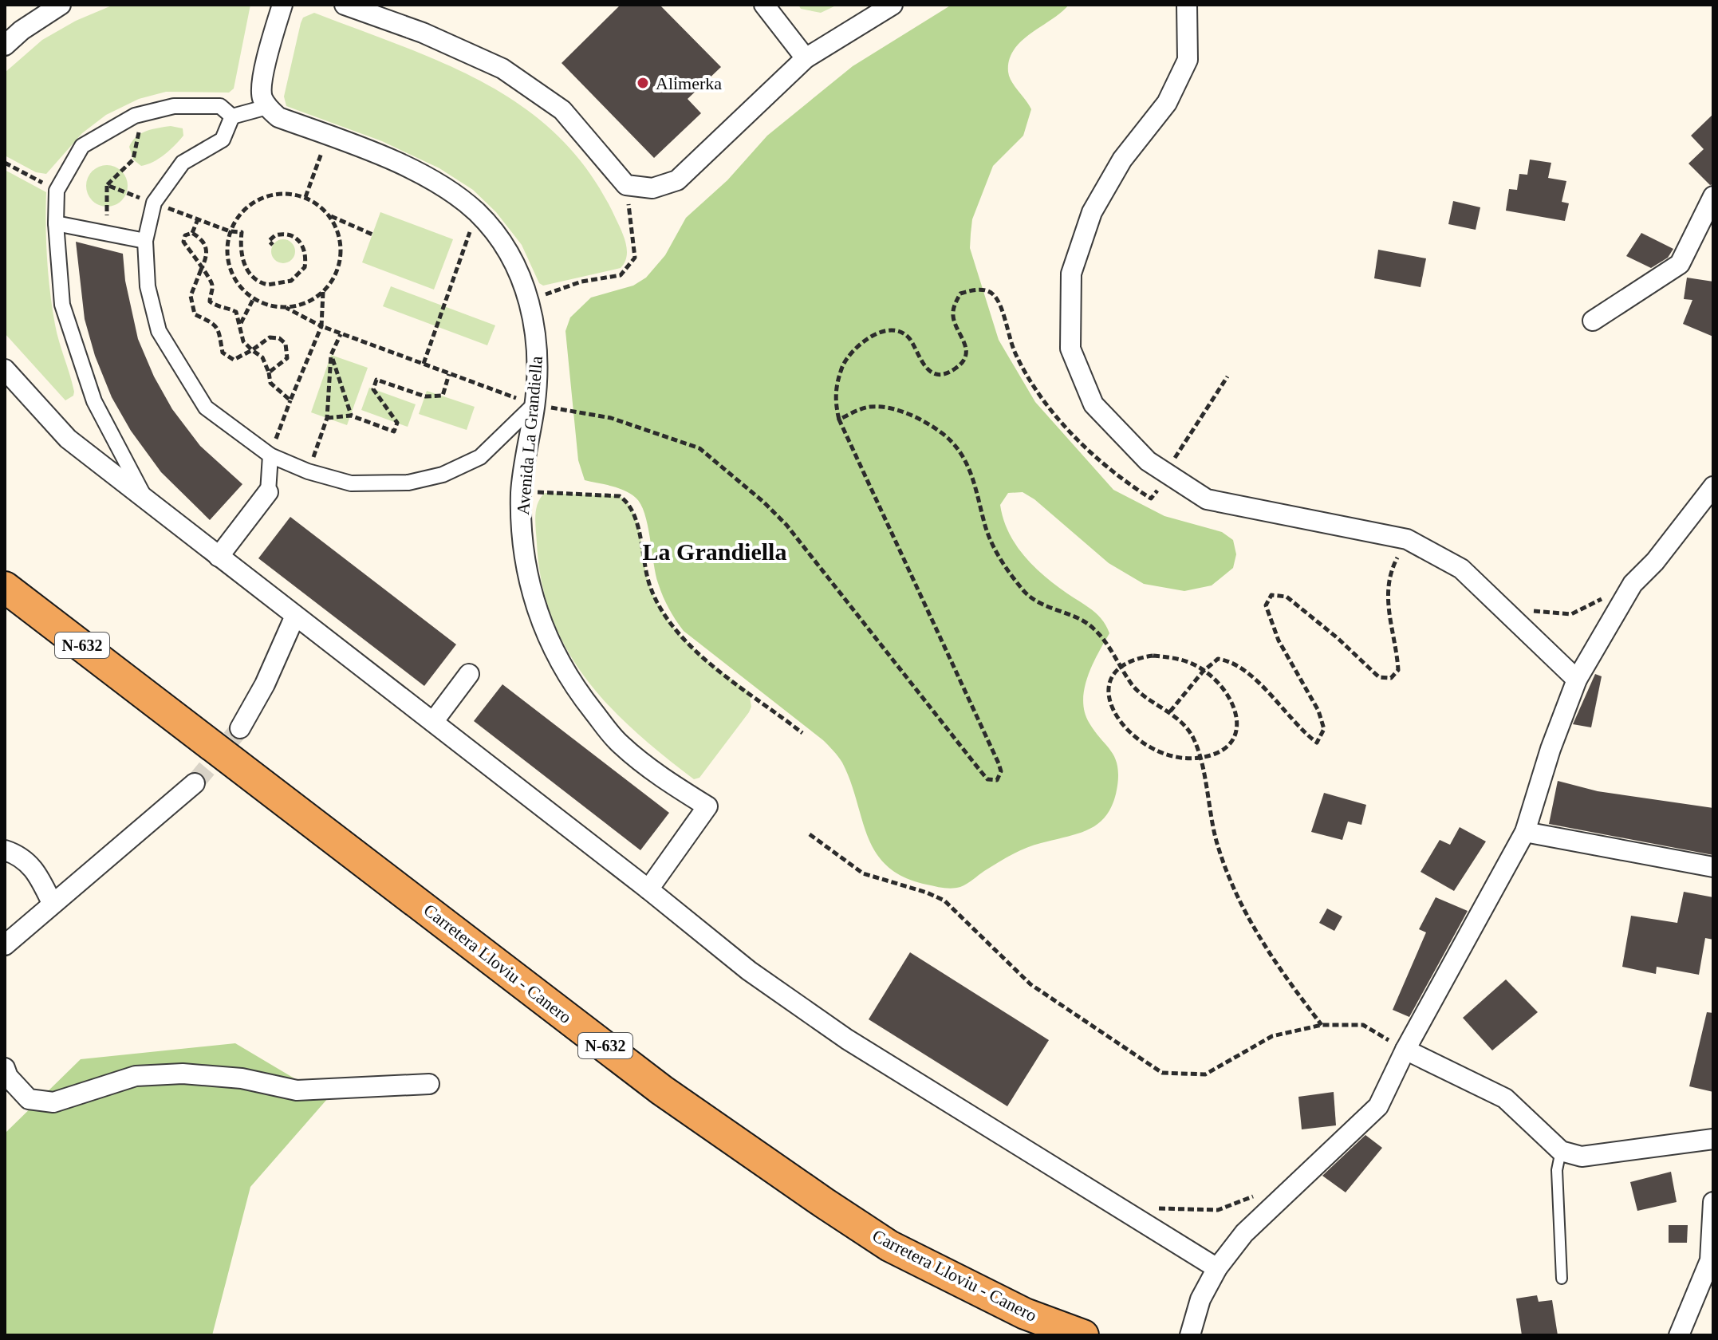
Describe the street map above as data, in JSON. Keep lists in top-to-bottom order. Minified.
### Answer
{"streets":{"highway":["N-632","Carretera Lloviu - Canero"],"street":["Avenida La Grandiella"]},"districts":["La Grandiella"],"places":["Alimerka"]}
